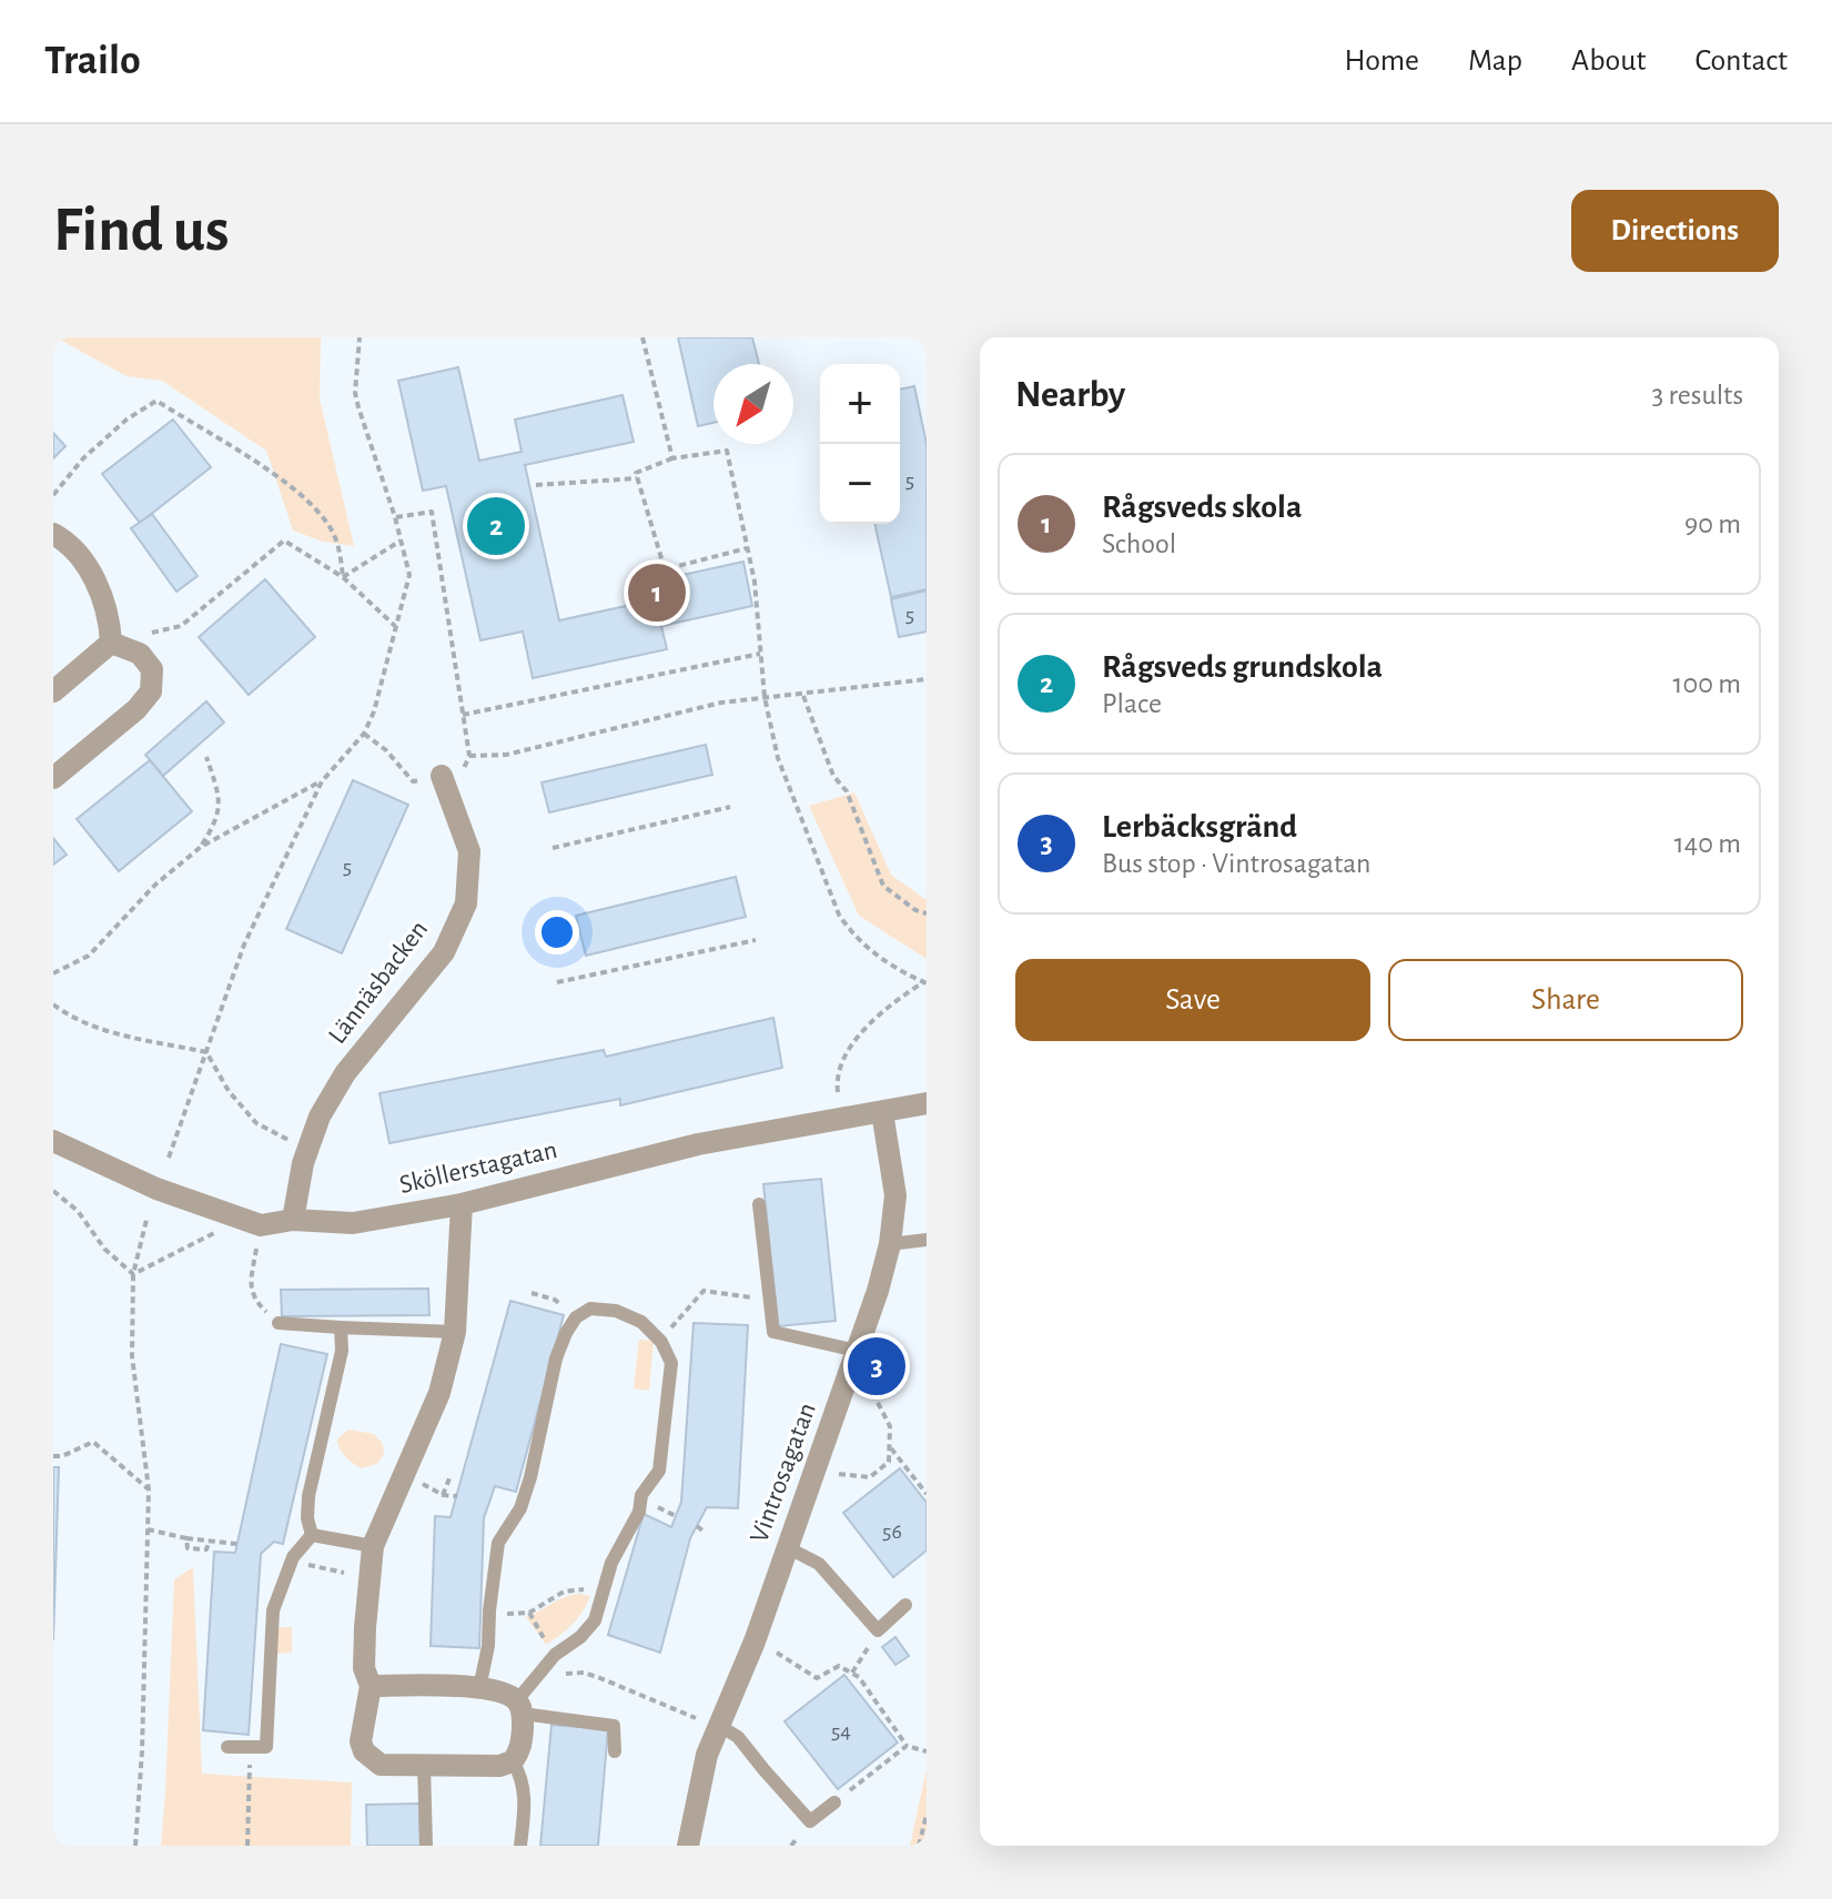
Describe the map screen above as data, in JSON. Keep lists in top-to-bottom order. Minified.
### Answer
{"streets":{"street":["Lännäsbacken","Sköllerstagatan","Vintrosagatan"]},"crossings":[["Lännäsbacken","Sköllerstagatan"],["Sköllerstagatan","Vintrosagatan"]],"house_numbers":["5","5","5","56","54"],"north":"bottom left","page":{"header":"Trailo","nav":["Home","Map","About","Contact"],"buttons":["Directions",["Save","Share"]],"title":"Find us","heading":["Nearby","3 results"],"map_buttons":["+","−"],"list":[{"mark":"1","name":"Rågsveds skola","note":"School","value":"90 m"},{"mark":"2","name":"Rågsveds grundskola","note":"Place","value":"100 m"},{"mark":"3","name":"Lerbäcksgränd","note":"Bus stop · Vintrosagatan","value":"140 m"}],"pins":["2","1","3"]}}
